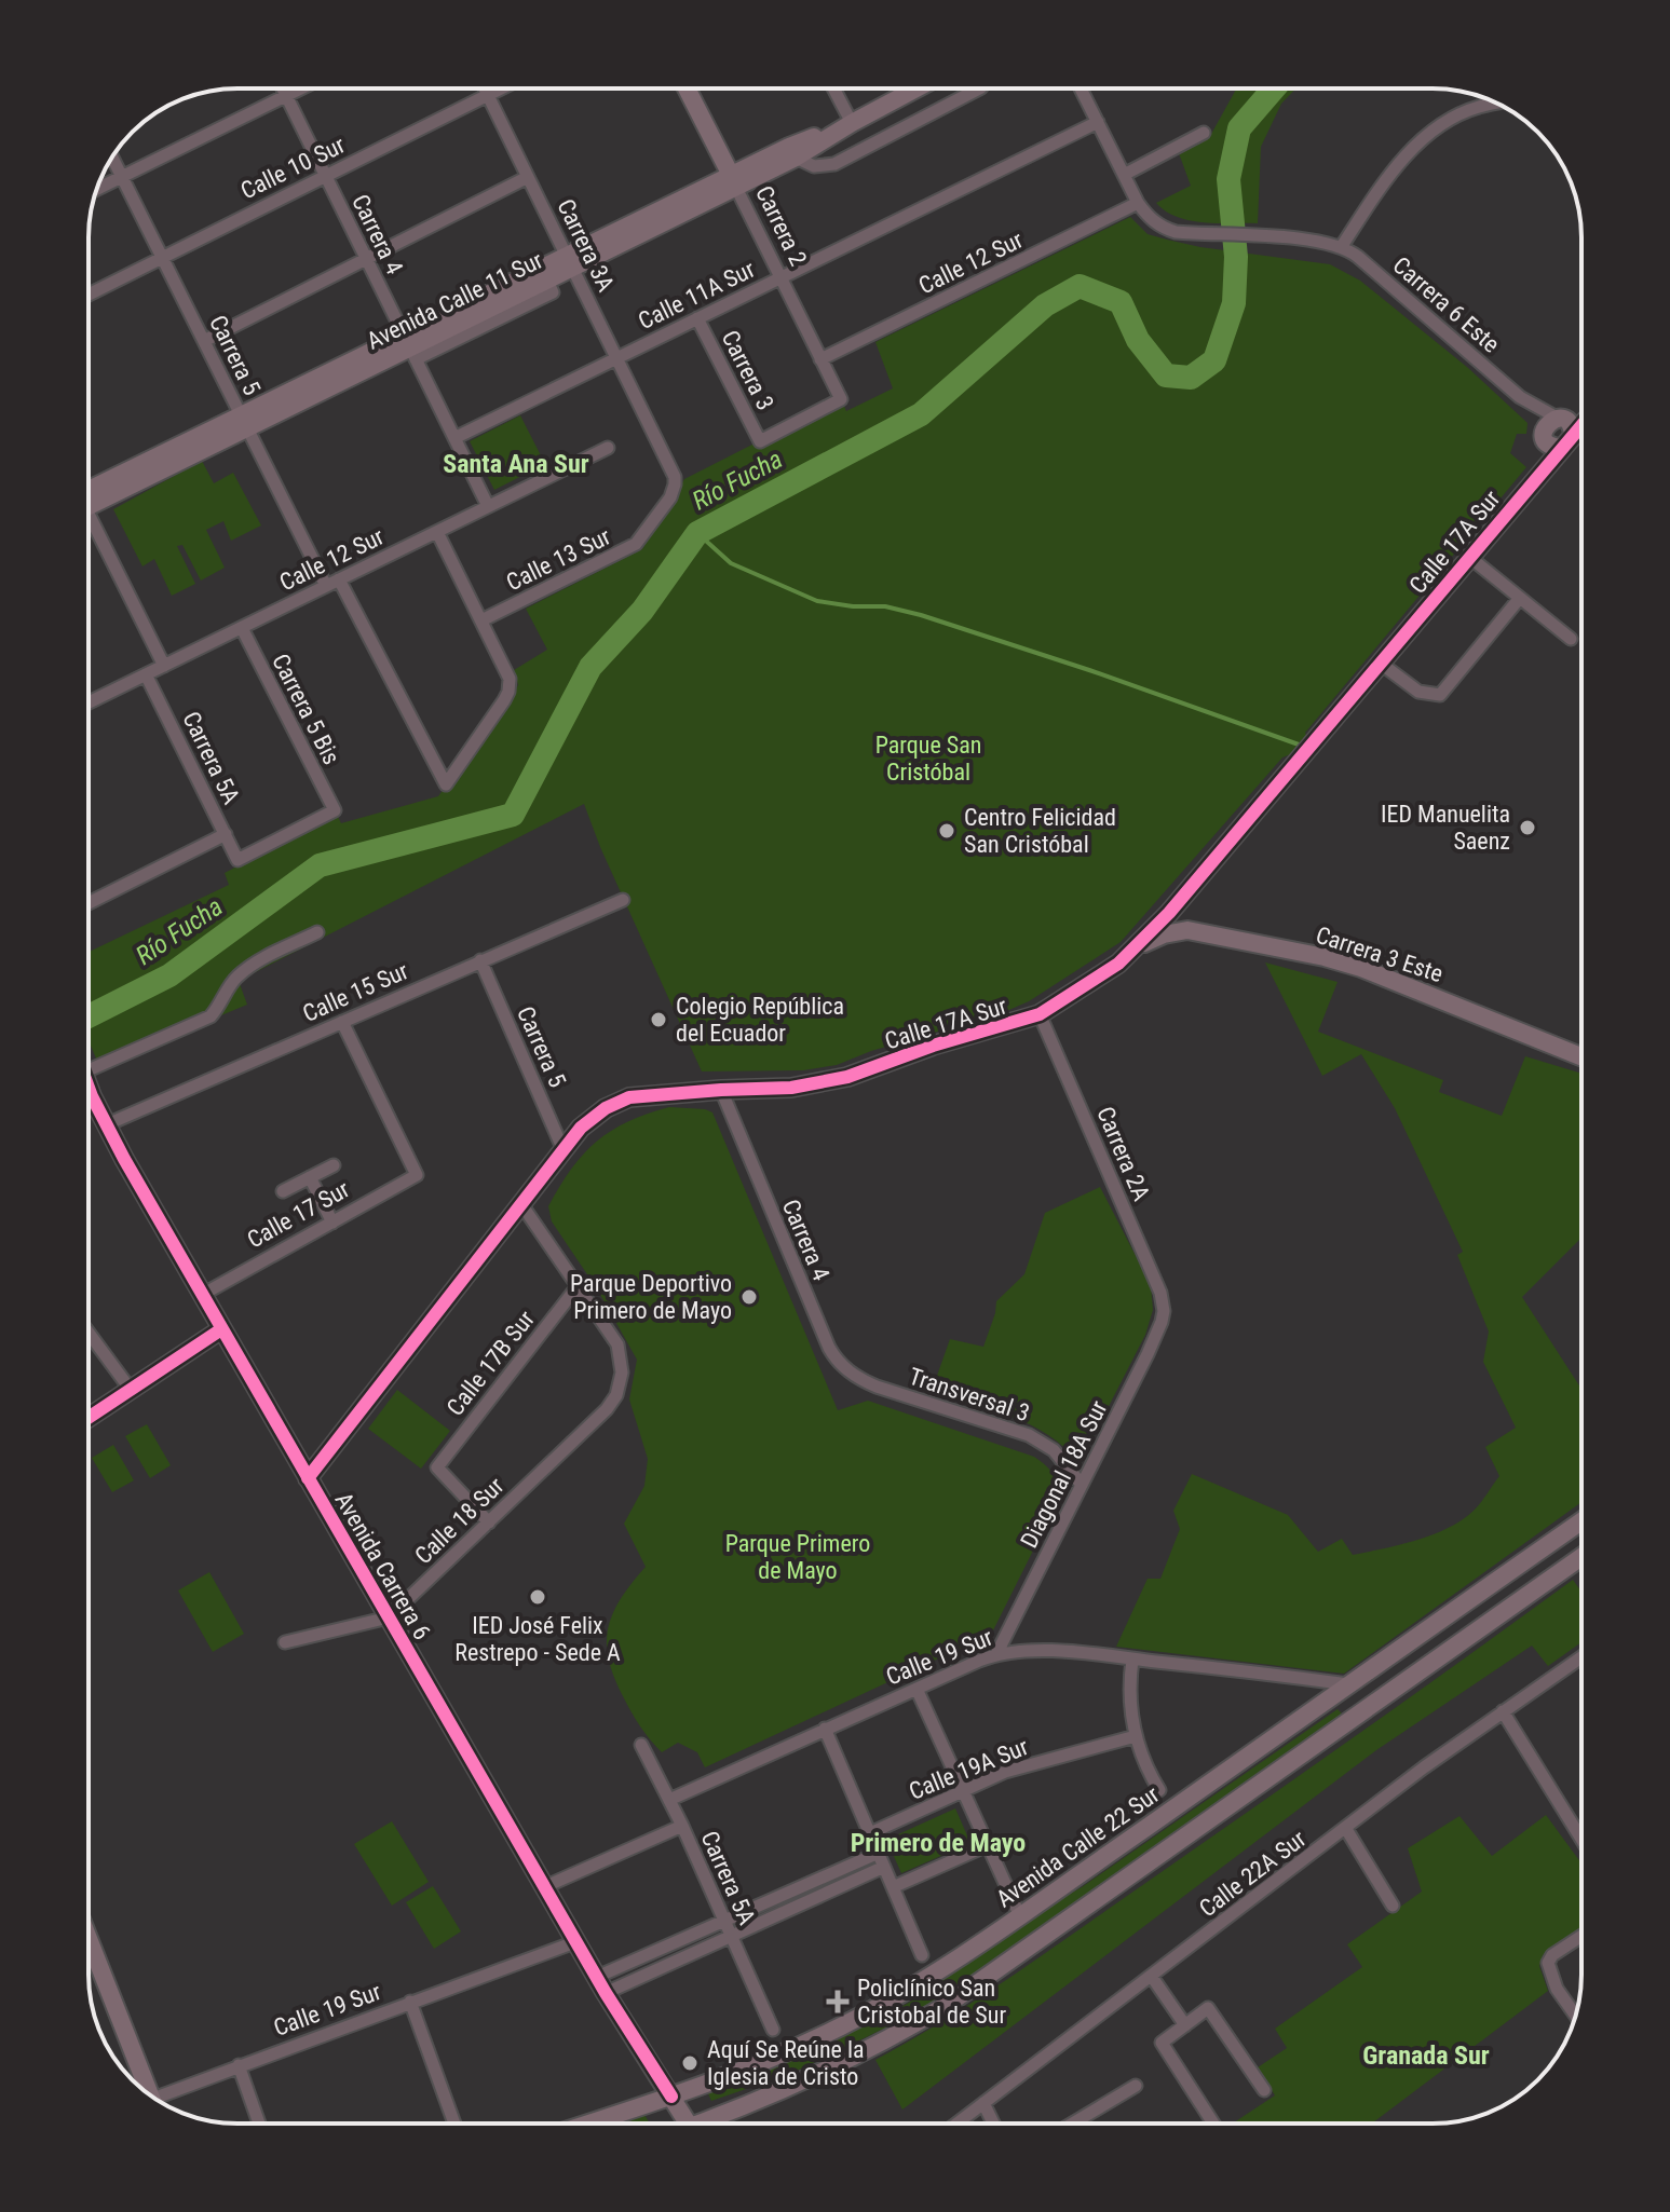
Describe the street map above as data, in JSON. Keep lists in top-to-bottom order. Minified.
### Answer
{"streets":{"main road":["Carrera 2","Avenida Calle 11 Sur","Calle 17A Sur","Carrera 3 Este","Avenida Carrera 6","Avenida Calle 22 Sur"],"street":["Calle 10 Sur","Carrera 4","Carrera 3A","Calle 12 Sur","Calle 11A Sur","Carrera 6 Este","Carrera 5","Carrera 3","Calle 13 Sur","Carrera 5 Bis","Carrera 5A","Calle 15 Sur","Carrera 2A","Calle 17 Sur","Calle 17B Sur","Transversal 3","Diagonal 18A Sur","Calle 18 Sur","Calle 19 Sur","Calle 19A Sur","Calle 22A Sur"]},"crossings":[["Calle 10 Sur","Carrera 4"],["Calle 10 Sur","Carrera 3A"],["Calle 10 Sur","Carrera 5"],["Carrera 2","Calle 12 Sur"],["Carrera 2","Calle 11A Sur"],["Carrera 2","Avenida Calle 11 Sur"],["Carrera 2","Carrera 3"],["Carrera 4","Calle 12 Sur"],["Carrera 4","Calle 11A Sur"],["Carrera 4","Avenida Calle 11 Sur"],["Carrera 4","Calle 17A Sur"],["Carrera 4","Transversal 3"],["Carrera 3A","Calle 11A Sur"],["Carrera 3A","Avenida Calle 11 Sur"],["Carrera 3A","Calle 13 Sur"],["Calle 12 Sur","Carrera 5"],["Calle 12 Sur","Carrera 5 Bis"],["Calle 12 Sur","Carrera 5A"],["Calle 11A Sur","Carrera 3"],["Avenida Calle 11 Sur","Carrera 5"],["Carrera 6 Este","Calle 17A Sur"],["Carrera 5","Calle 17A Sur"],["Carrera 5","Calle 15 Sur"],["Calle 17A Sur","Carrera 3 Este"],["Calle 17A Sur","Carrera 2A"],["Calle 17A Sur","Avenida Carrera 6"],["Carrera 5 Bis","Carrera 5A"],["Carrera 5A","Calle 19 Sur"],["Calle 15 Sur","Calle 17 Sur"],["Calle 15 Sur","Avenida Carrera 6"],["Carrera 2A","Diagonal 18A Sur"],["Calle 17 Sur","Avenida Carrera 6"],["Calle 17B Sur","Calle 18 Sur"],["Transversal 3","Diagonal 18A Sur"],["Diagonal 18A Sur","Calle 19 Sur"],["Calle 18 Sur","Avenida Carrera 6"],["Avenida Carrera 6","Calle 19 Sur"],["Avenida Carrera 6","Avenida Calle 22 Sur"],["Calle 19 Sur","Avenida Calle 22 Sur"]],"districts":["Santa Ana Sur","Primero de Mayo","Granada Sur"],"water":["Río Fucha"],"parks":["Parque San Cristóbal","Parque Primero de Mayo"],"places":{"other":["IED Manuelita Saenz","Centro Felicidad San Cristóbal","Colegio República del Ecuador","Parque Deportivo Primero de Mayo","IED José Felix Restrepo - Sede A","Aquí Se Reúne la Iglesia de Cristo"],"health":["Policlínico San Cristobal de Sur"]}}
